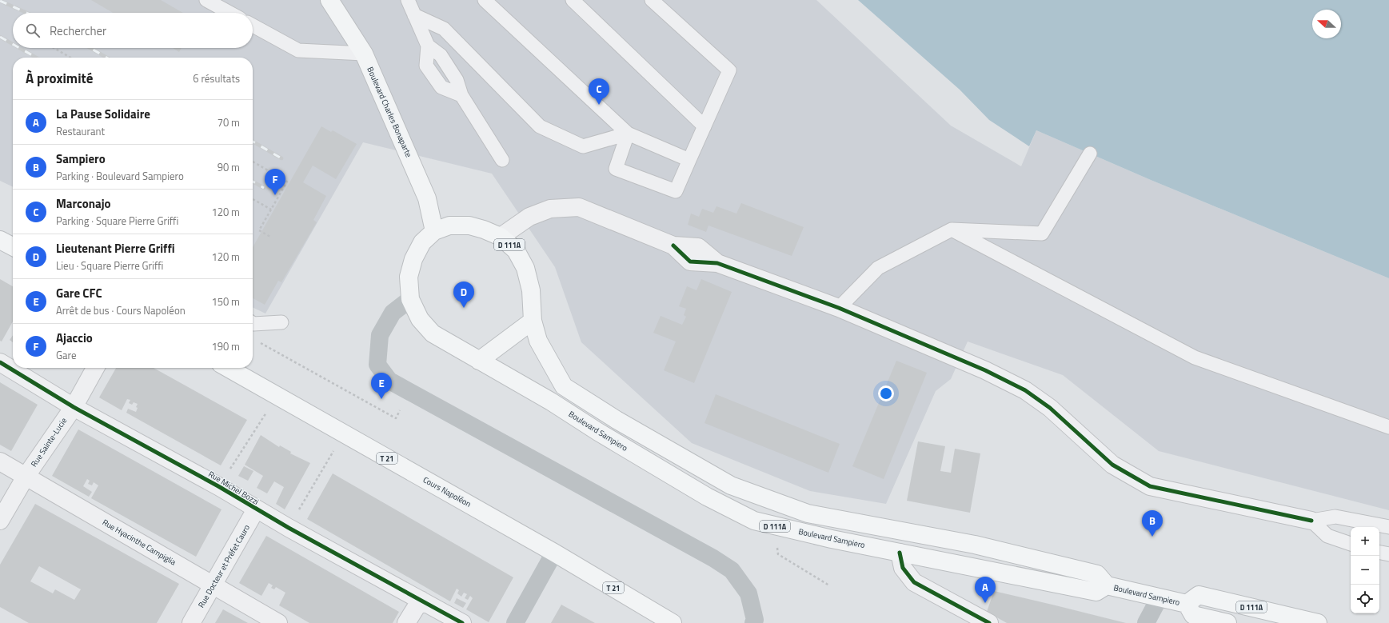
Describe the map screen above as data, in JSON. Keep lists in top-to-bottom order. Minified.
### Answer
{"streets":{"main road":["Boulevard Charles Bonaparte","D 111A","Boulevard Sampiero","T 21","Cours Napoléon"],"street":["Rue Sainte-Lucie","Rue Michel Bozzi","Rue Hyacinthe Campiglia","Rue Docteur et Préfet Cauro"]},"crossings":[["Boulevard Charles Bonaparte","D 111A"],["D 111A","Boulevard Sampiero"],["Rue Sainte-Lucie","Rue Michel Bozzi"],["Rue Sainte-Lucie","Rue Hyacinthe Campiglia"],["Rue Michel Bozzi","Rue Docteur et Préfet Cauro"],["Rue Hyacinthe Campiglia","Rue Docteur et Préfet Cauro"]],"north":"left","page":{"search":"Rechercher","heading":["À proximité","6 résultats"],"pins":["C","F","D","E","B","A"],"list":[{"mark":"A","name":"La Pause Solidaire","note":"Restaurant","value":"70 m"},{"mark":"B","name":"Sampiero","note":"Parking · Boulevard Sampiero","value":"90 m"},{"mark":"C","name":"Marconajo","note":"Parking · Square Pierre Griffi","value":"120 m"},{"mark":"D","name":"Lieutenant Pierre Griffi","note":"Lieu · Square Pierre Griffi","value":"120 m"},{"mark":"E","name":"Gare CFC","note":"Arrêt de bus · Cours Napoléon","value":"150 m"},{"mark":"F","name":"Ajaccio","note":"Gare","value":"190 m"}],"map_buttons":["+","−"]}}
